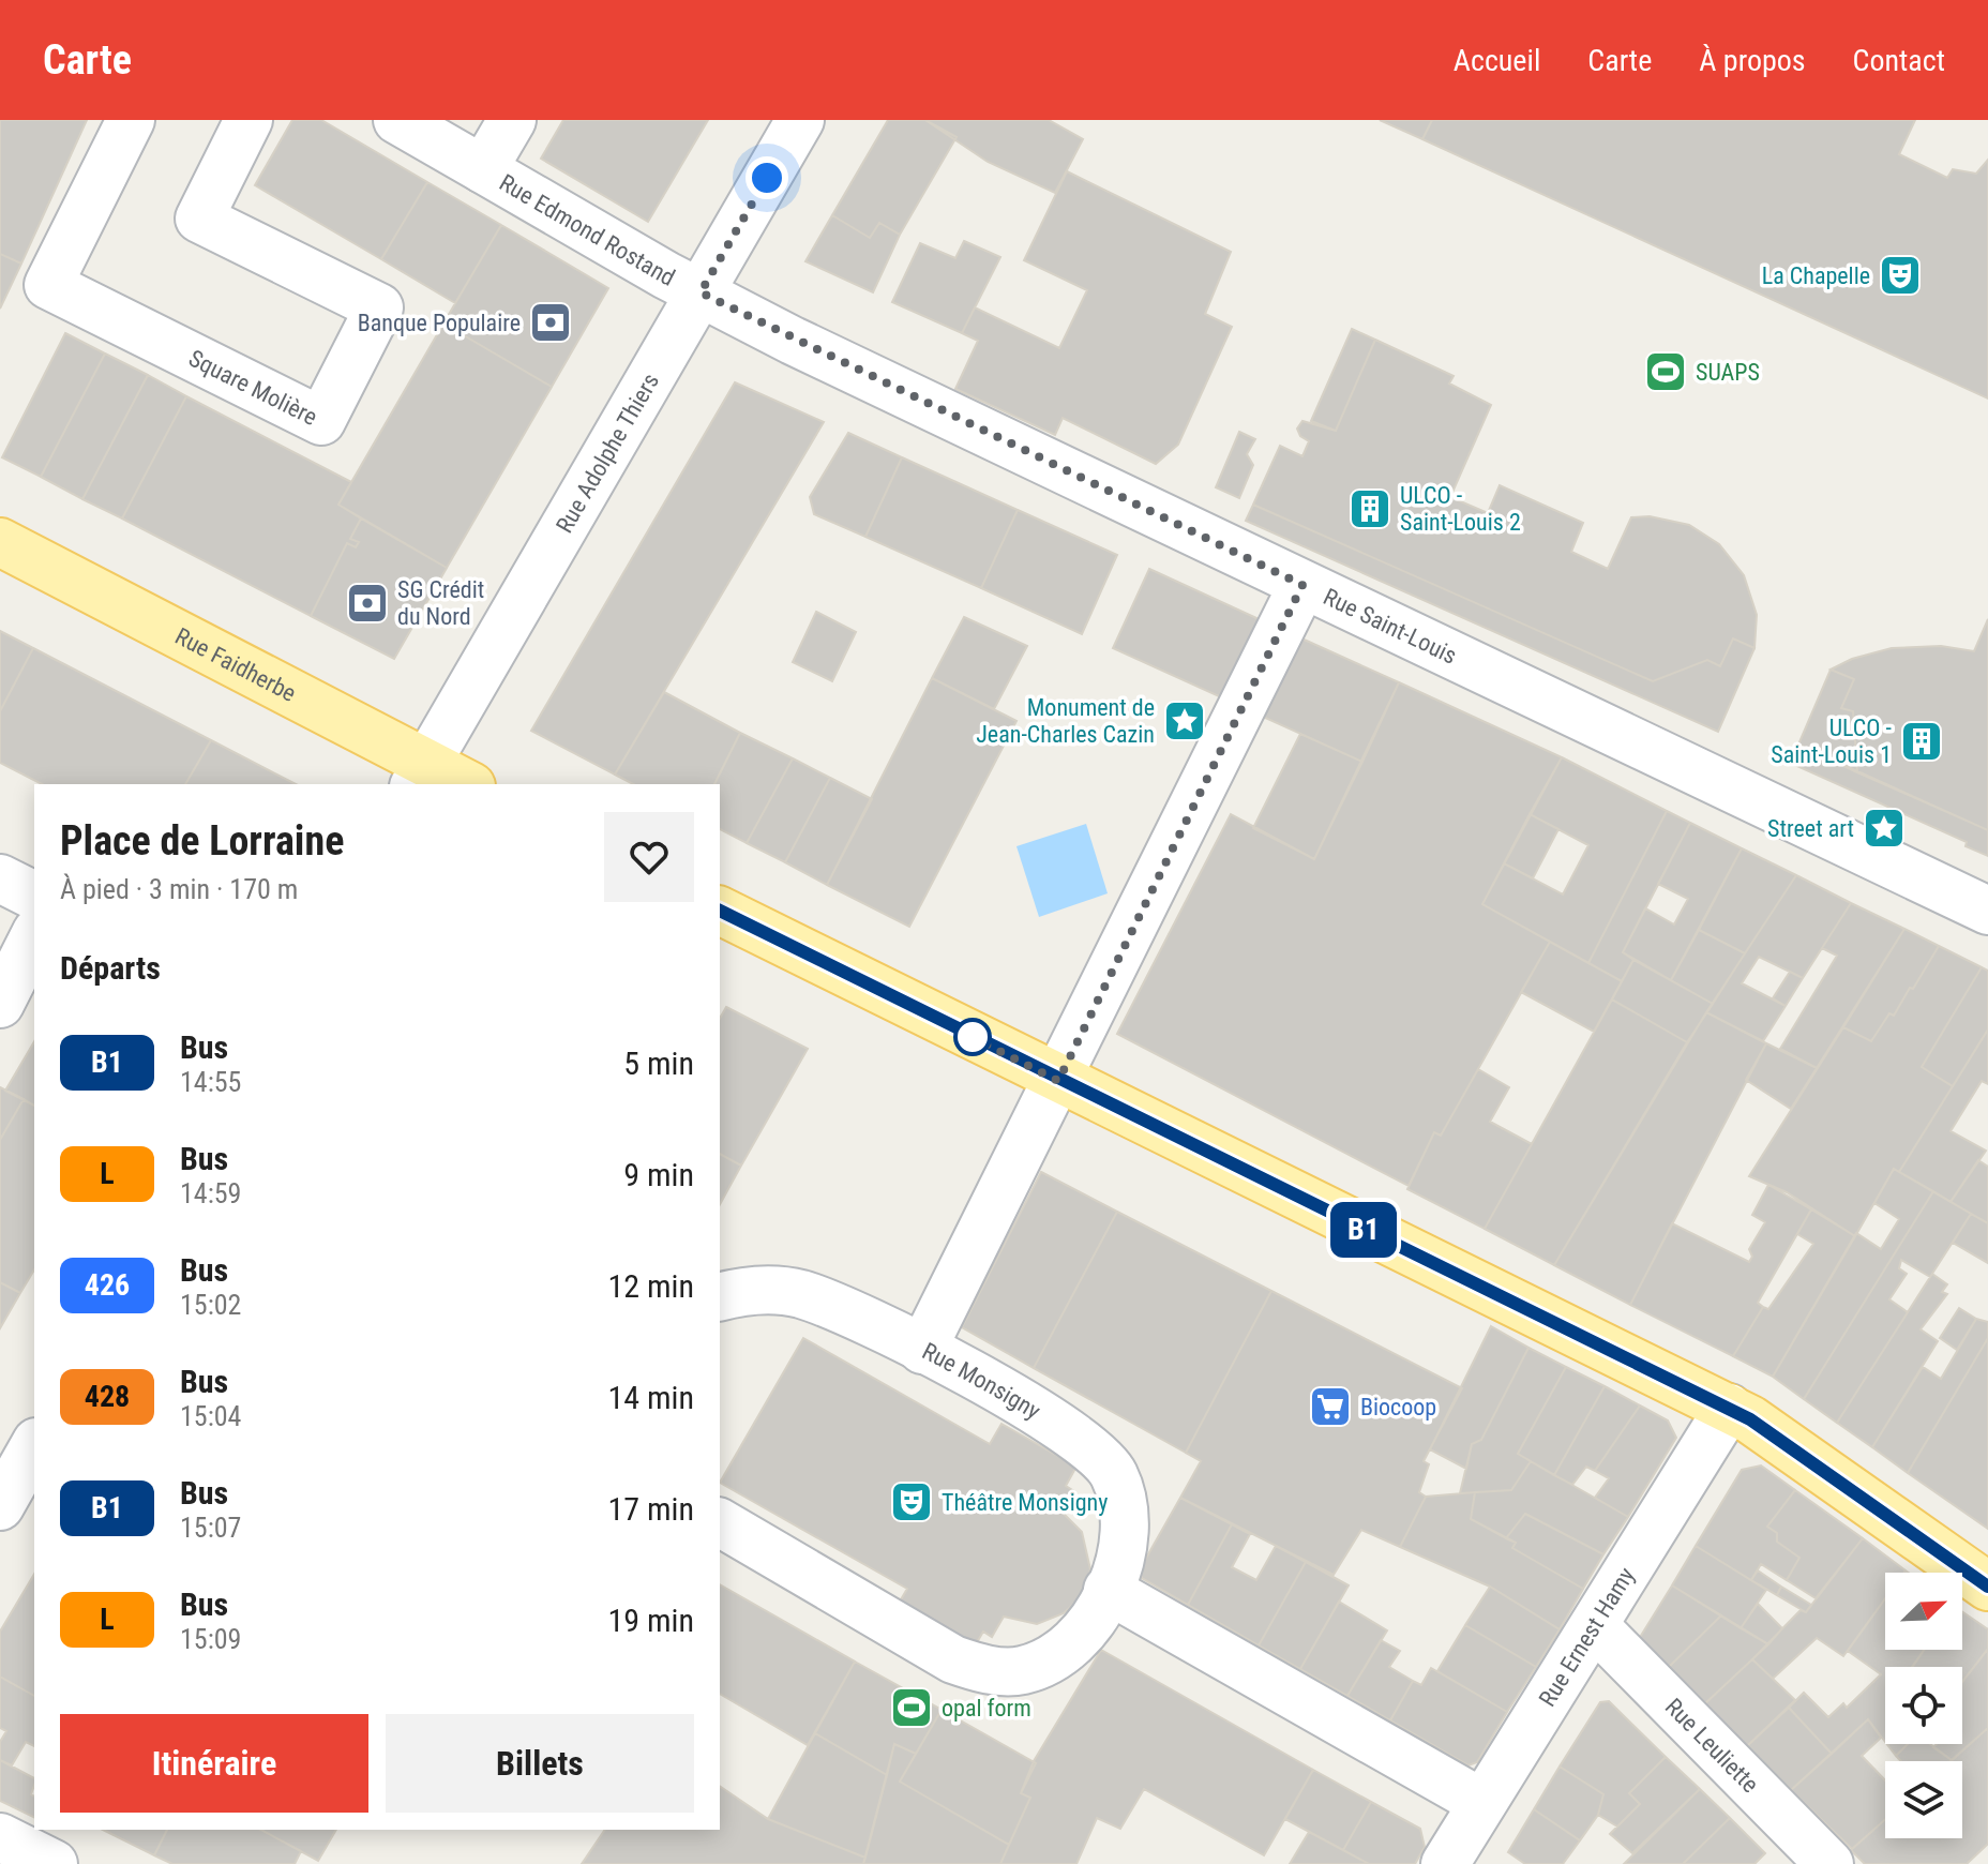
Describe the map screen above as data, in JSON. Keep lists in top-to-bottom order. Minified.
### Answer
{"streets":{"main road":["Rue Faidherbe"],"street":["Rue Edmond Rostand","Square Molière","Rue Adolphe Thiers","Rue Saint-Louis","Rue Monsigny","Rue Ernest Hamy","Rue Leuliette"]},"crossings":[["Rue Edmond Rostand","Rue Adolphe Thiers"],["Rue Edmond Rostand","Rue Saint-Louis"],["Rue Adolphe Thiers","Rue Saint-Louis"],["Rue Adolphe Thiers","Rue Faidherbe"],["Rue Ernest Hamy","Rue Leuliette"]],"places":{"theatre":["La Chapelle","Théâtre Monsigny"],"bank":["Banque Populaire","SG Crédit du Nord"],"sports":["SUAPS","opal form"],"building":["ULCO - Saint-Louis 2","ULCO - Saint-Louis 1"],"place":["Monument de Jean-Charles Cazin","Street art"],"supermarket":["Biocoop"]},"lines":["bus line B1"],"north":"top right","page":{"header":"Carte","nav":["Accueil","Carte","À propos","Contact"],"on_map":"B1","heading":[["Place de Lorraine","À pied · 3 min · 170 m"],"Départs"],"list":[{"mark":"B1","name":"Bus","note":"14:55","value":"5 min"},{"mark":"L","name":"Bus","note":"14:59","value":"9 min"},{"mark":"426","name":"Bus","note":"15:02","value":"12 min"},{"mark":"428","name":"Bus","note":"15:04","value":"14 min"},{"mark":"B1","name":"Bus","note":"15:07","value":"17 min"},{"mark":"L","name":"Bus","note":"15:09","value":"19 min"}],"buttons":["Itinéraire","Billets"]}}
